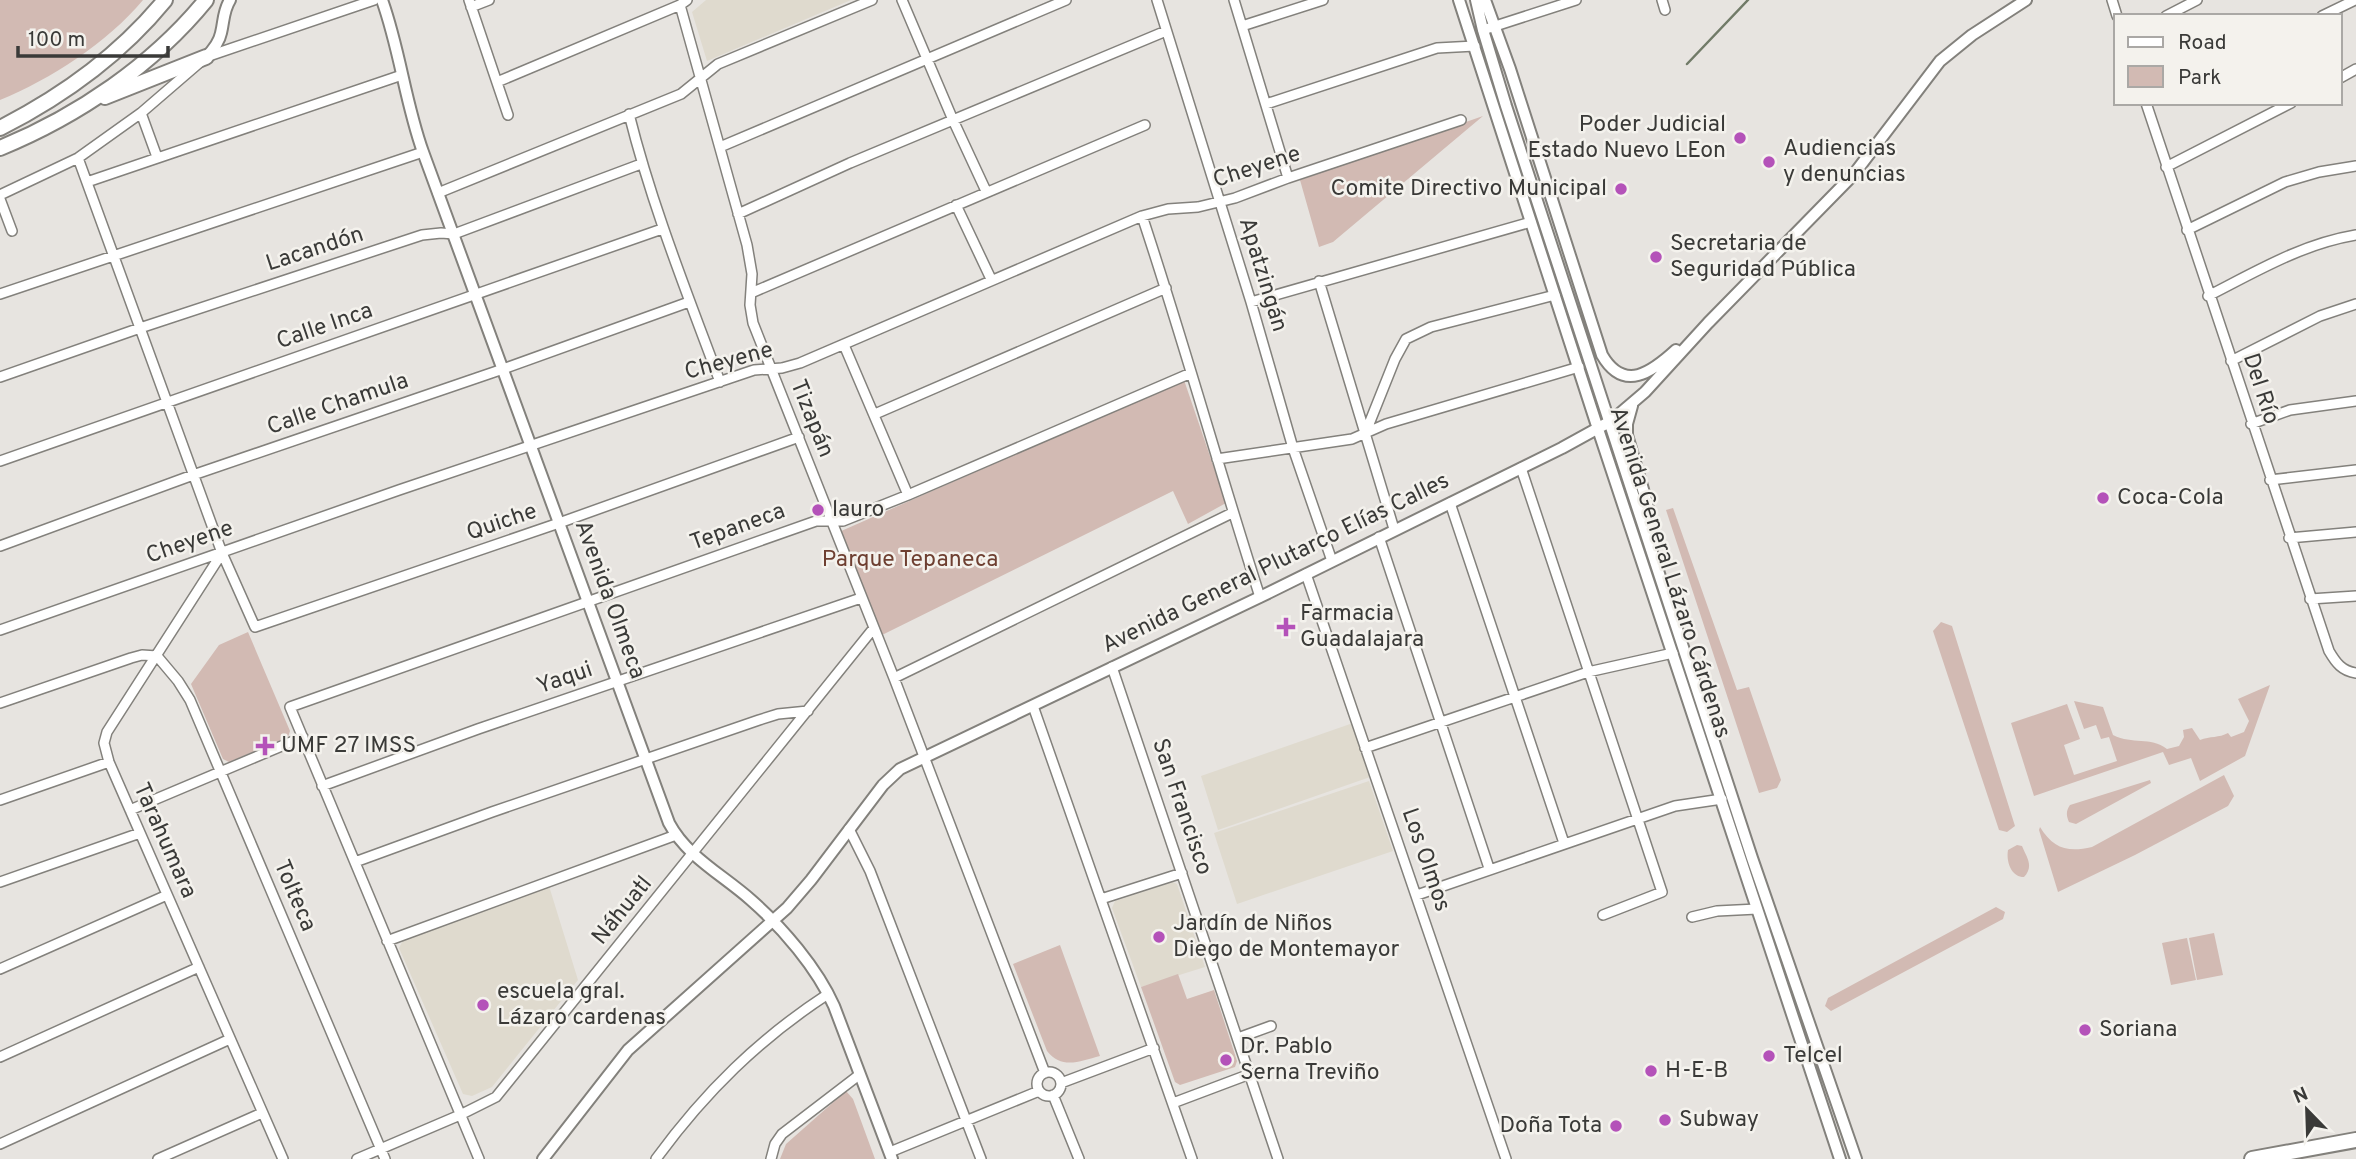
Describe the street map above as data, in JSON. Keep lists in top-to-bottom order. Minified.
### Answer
{"streets":{"street":["Cheyene","Lacandón","Apatzingán","Calle Inca","Del Río","Calle Chamula","Tizapán","Quiche","Tepaneca","Avenida General Plutarco Elías Calles","Avenida General Lázaro Cárdenas","Avenida Olmeca","Yaqui","San Francisco","Tarahumara","Los Olmos","Tolteca","Náhuatl"]},"crossings":[["Cheyene","Apatzingán"],["Cheyene","Tizapán"],["Cheyene","Quiche"],["Cheyene","Avenida Olmeca"],["Cheyene","Tarahumara"],["Lacandón","Avenida Olmeca"],["Apatzingán","Avenida General Plutarco Elías Calles"],["Calle Inca","Avenida Olmeca"],["Calle Chamula","Avenida Olmeca"],["Tizapán","Quiche"],["Tizapán","Tepaneca"],["Tizapán","Avenida General Plutarco Elías Calles"],["Tizapán","Yaqui"],["Tizapán","Náhuatl"],["Quiche","Avenida Olmeca"],["Quiche","Tarahumara"],["Tepaneca","Avenida Olmeca"],["Avenida General Plutarco Elías Calles","Avenida General Lázaro Cárdenas"],["Avenida General Plutarco Elías Calles","Avenida Olmeca"],["Avenida General Plutarco Elías Calles","San Francisco"],["Avenida General Plutarco Elías Calles","Los Olmos"],["Avenida Olmeca","Yaqui"],["Avenida Olmeca","Náhuatl"],["Tarahumara","Tolteca"],["Tolteca","Náhuatl"]],"parks":["Parque Tepaneca"],"places":{"other":["Poder Judicial Estado Nuevo LEon","Audiencias y denuncias","Comite Directivo Municipal","Secretaria de Seguridad Pública","Coca-Cola","lauro","Jardín de Niños Diego de Montemayor","escuela gral. Lázaro cardenas","Soriana","Telcel","Dr. Pablo Serna Treviño","H-E-B","Subway","Doña Tota"],"health":["Farmacia Guadalajara","UMF 27 IMSS"]},"legend":["Road","Park"],"scale_bar":"100 m","north":"top left"}
